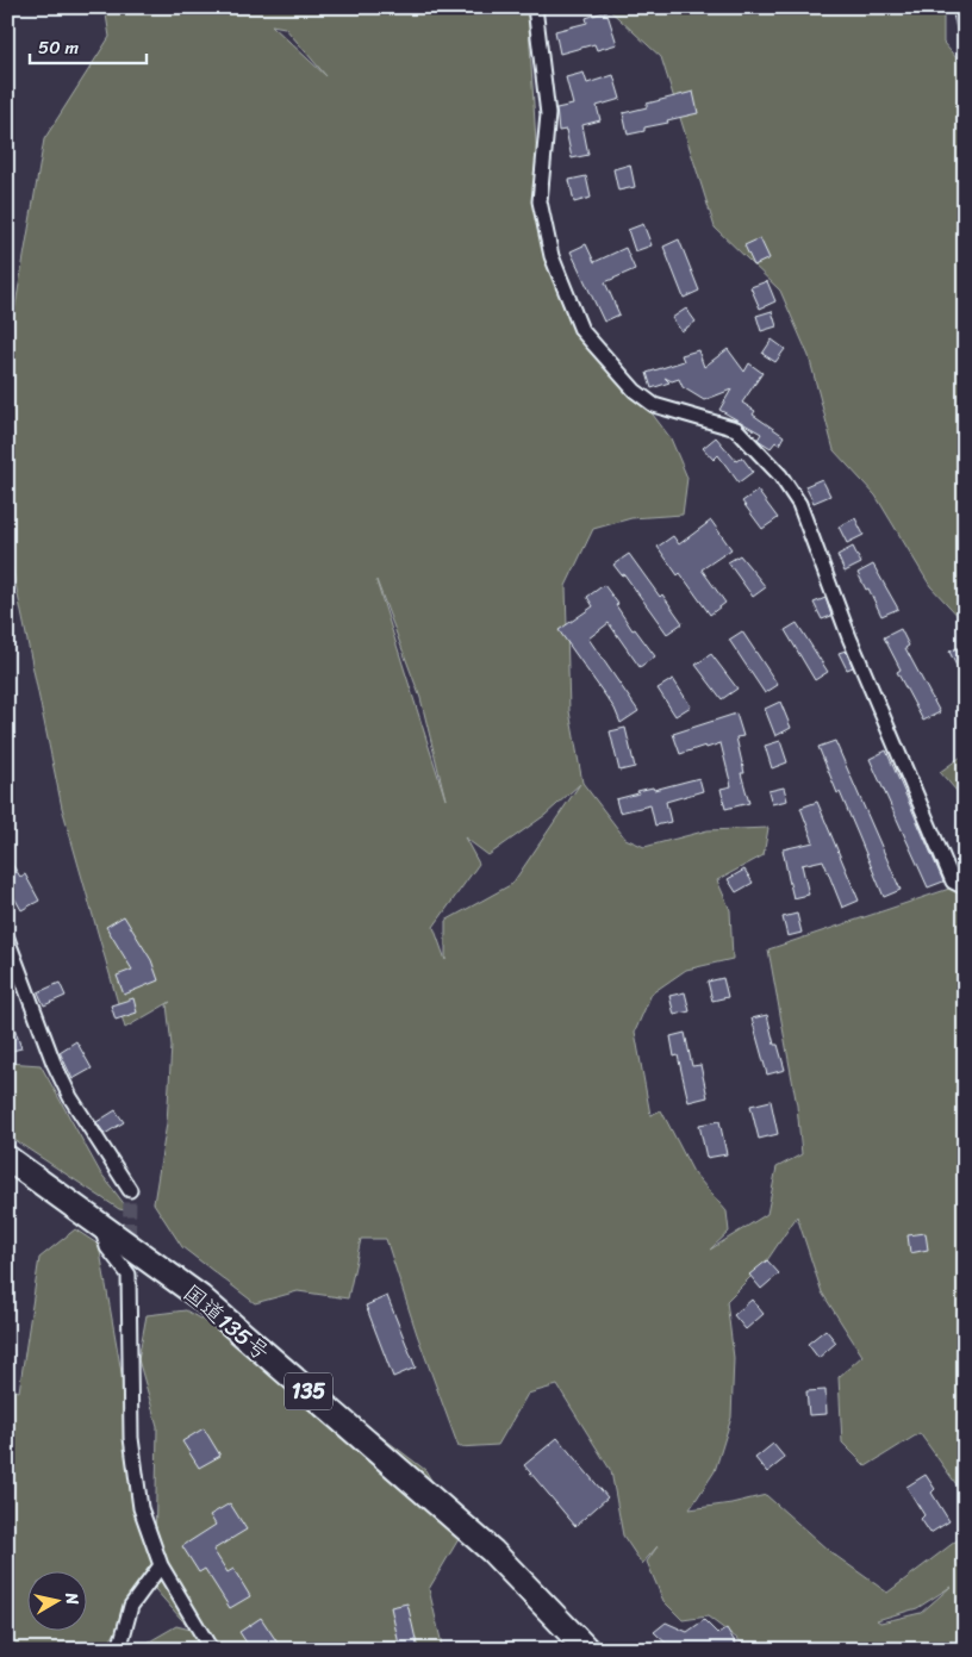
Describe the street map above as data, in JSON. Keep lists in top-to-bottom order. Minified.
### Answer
{"streets":{"highway":["国道135号","135"]},"scale_bar":"50 m","north":"right"}
